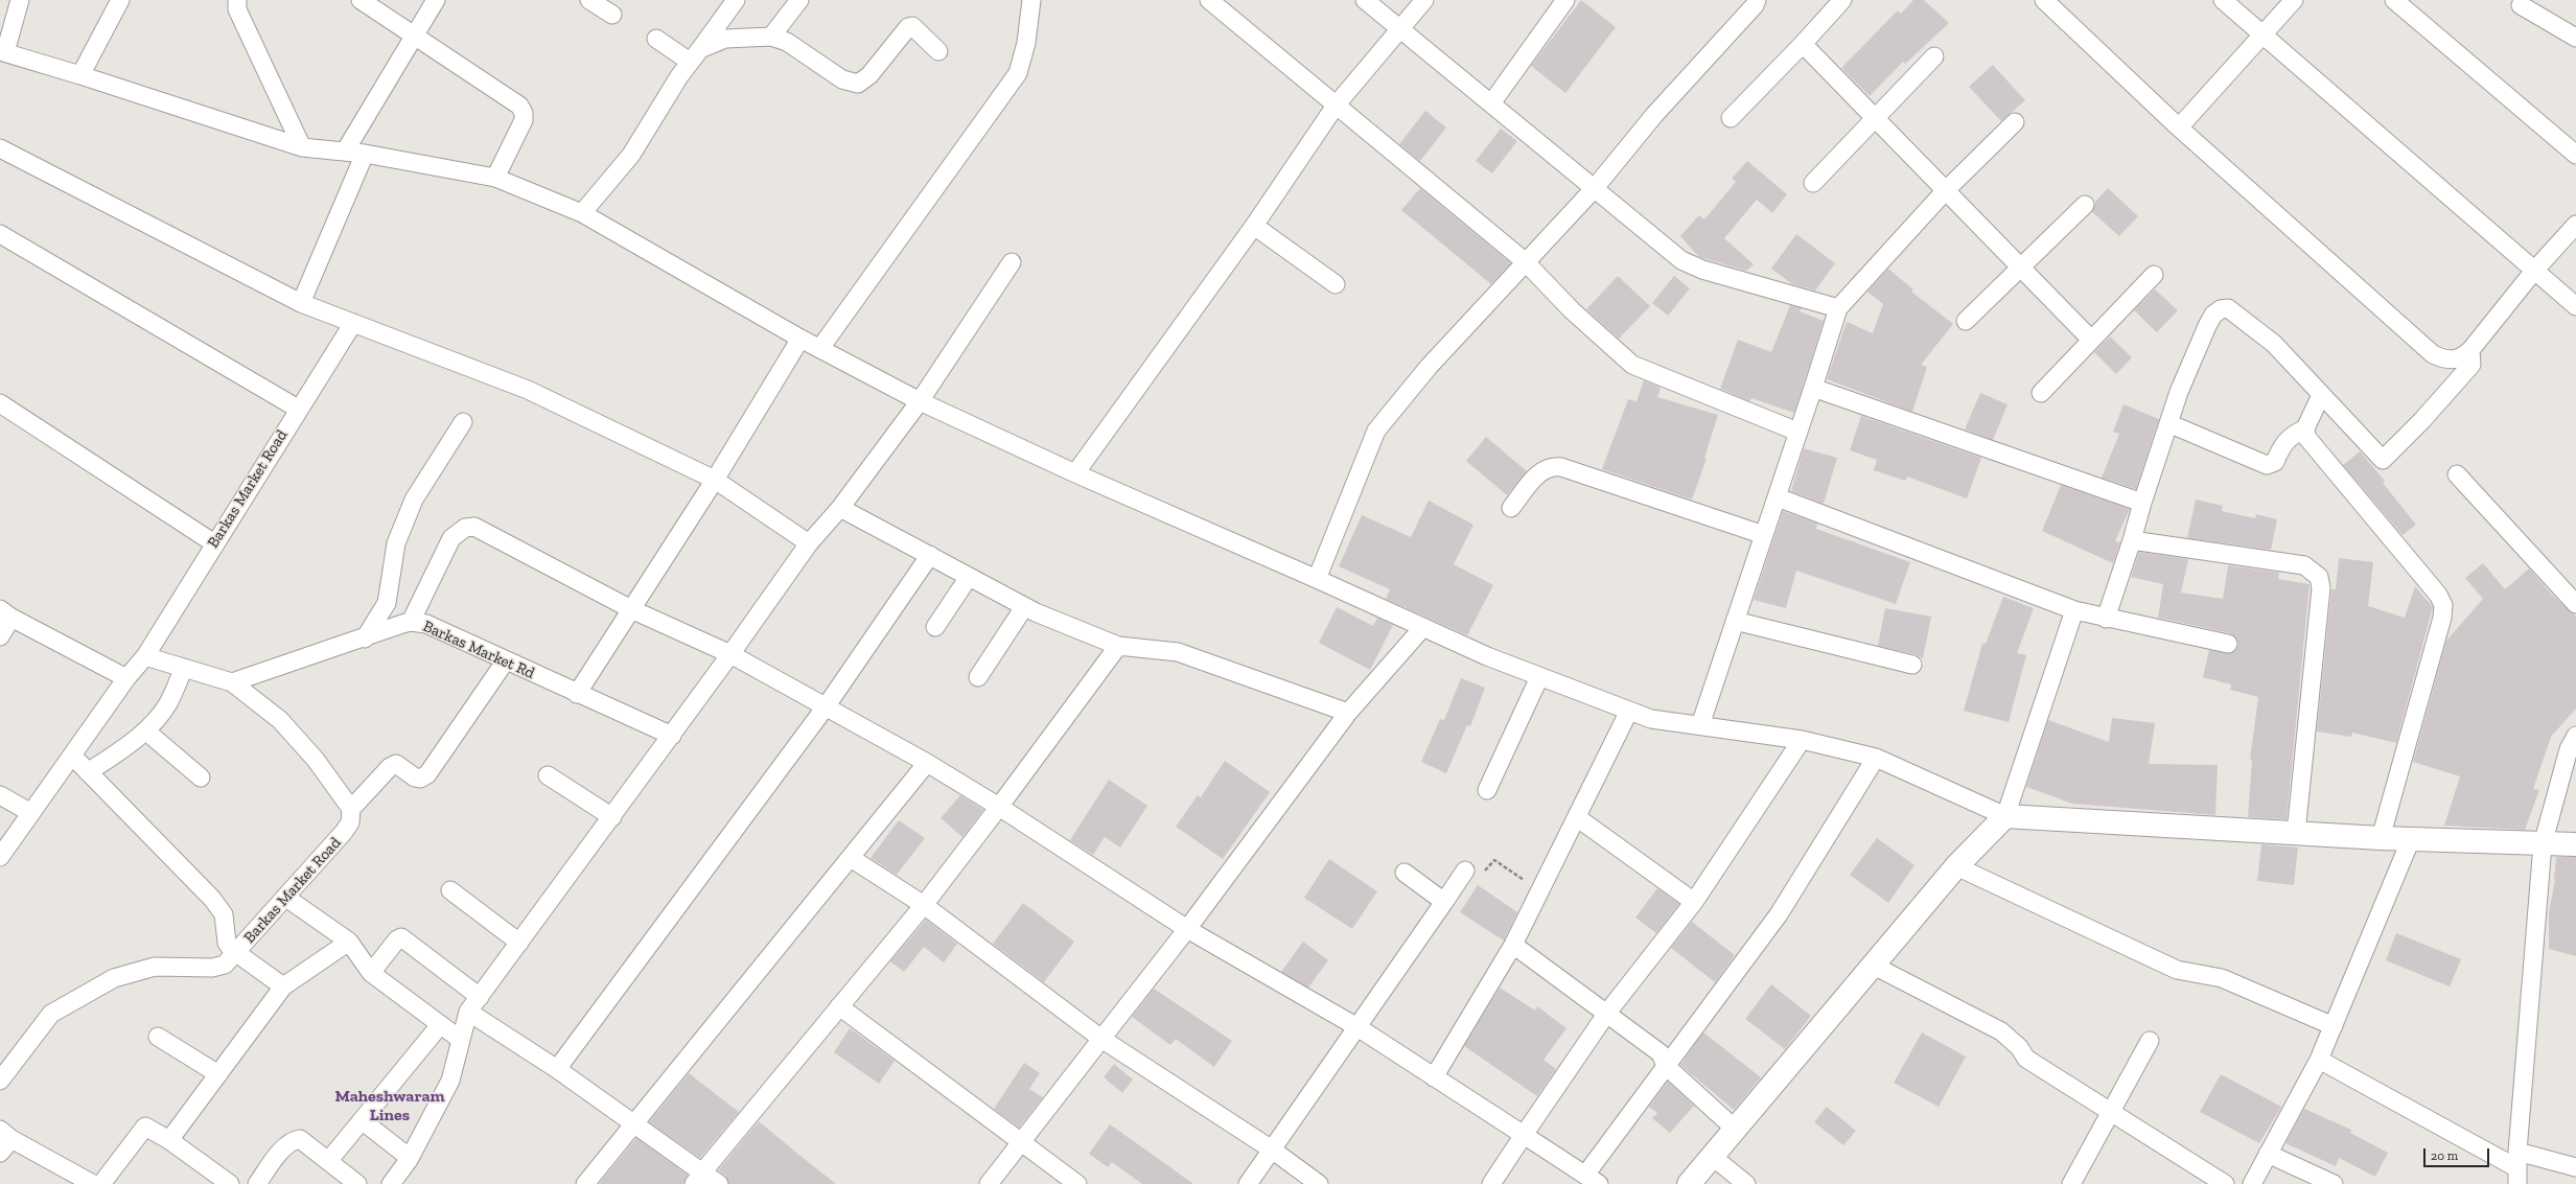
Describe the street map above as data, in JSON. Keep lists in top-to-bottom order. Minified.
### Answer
{"streets":{"street":["Barkas Market Road","Barkas Market Rd"]},"districts":["Maheshwaram Lines"],"scale_bar":"20 m"}
